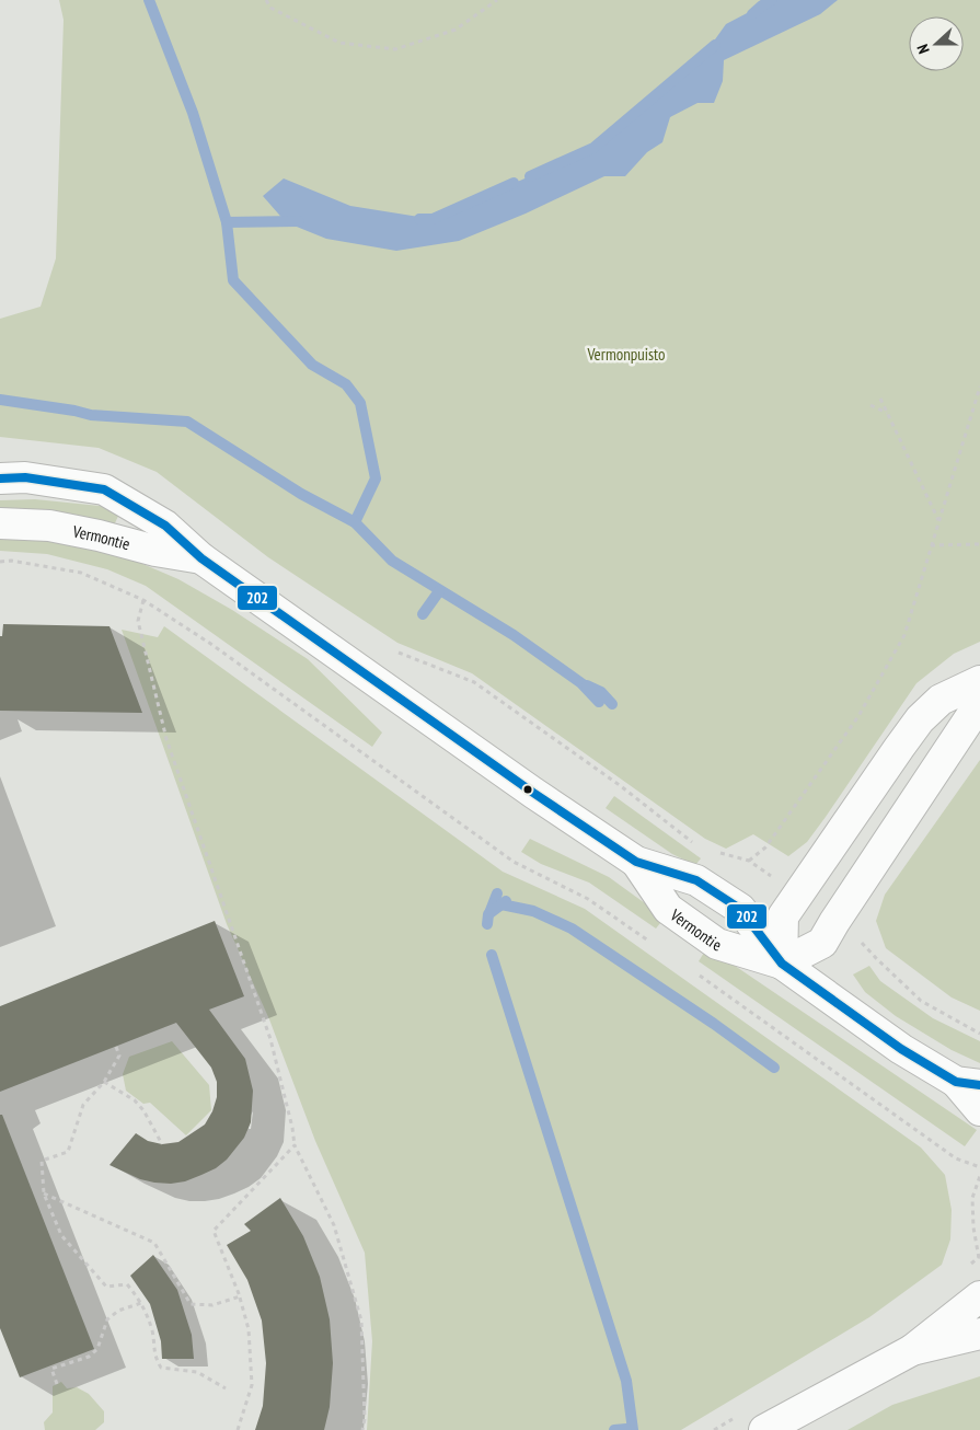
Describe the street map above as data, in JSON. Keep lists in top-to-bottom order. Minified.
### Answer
{"streets":{"main road":["Vermontie"]},"parks":["Vermonpuisto"],"lines":["transit line 202"],"north":"left"}
